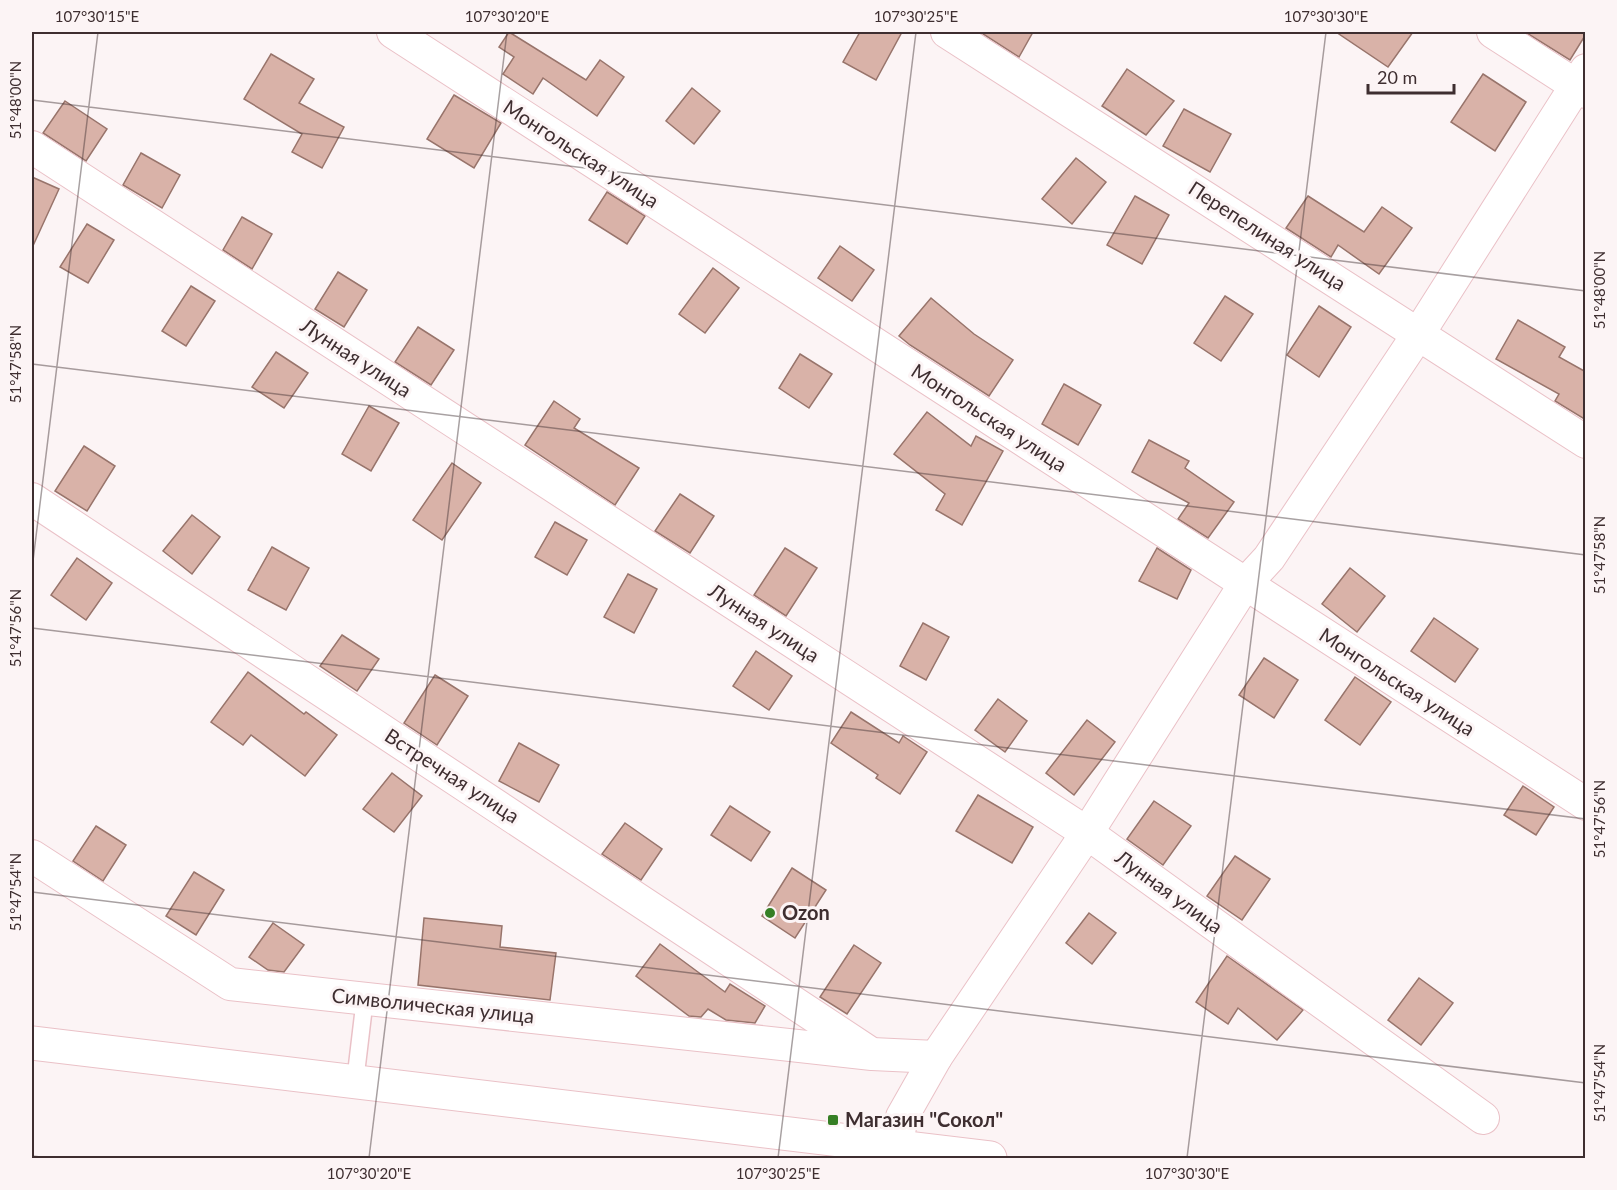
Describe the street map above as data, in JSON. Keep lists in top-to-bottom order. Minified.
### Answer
{"streets":{"street":["Монгольская улица","Перепелиная улица","Лунная улица","Встречная улица","Символическая улица"]},"crossings":[["Встречная улица","Символическая улица"]],"places":{"other":["Ozon"],"transit":["Магазин \"Сокол\""]},"scale_bar":"20 m","coordinates":["107°30'15\"E","107°30'20\"E","107°30'25\"E","107°30'30\"E","51°48'00\"N","51°47'58\"N","51°47'56\"N","51°47'54\"N"]}
